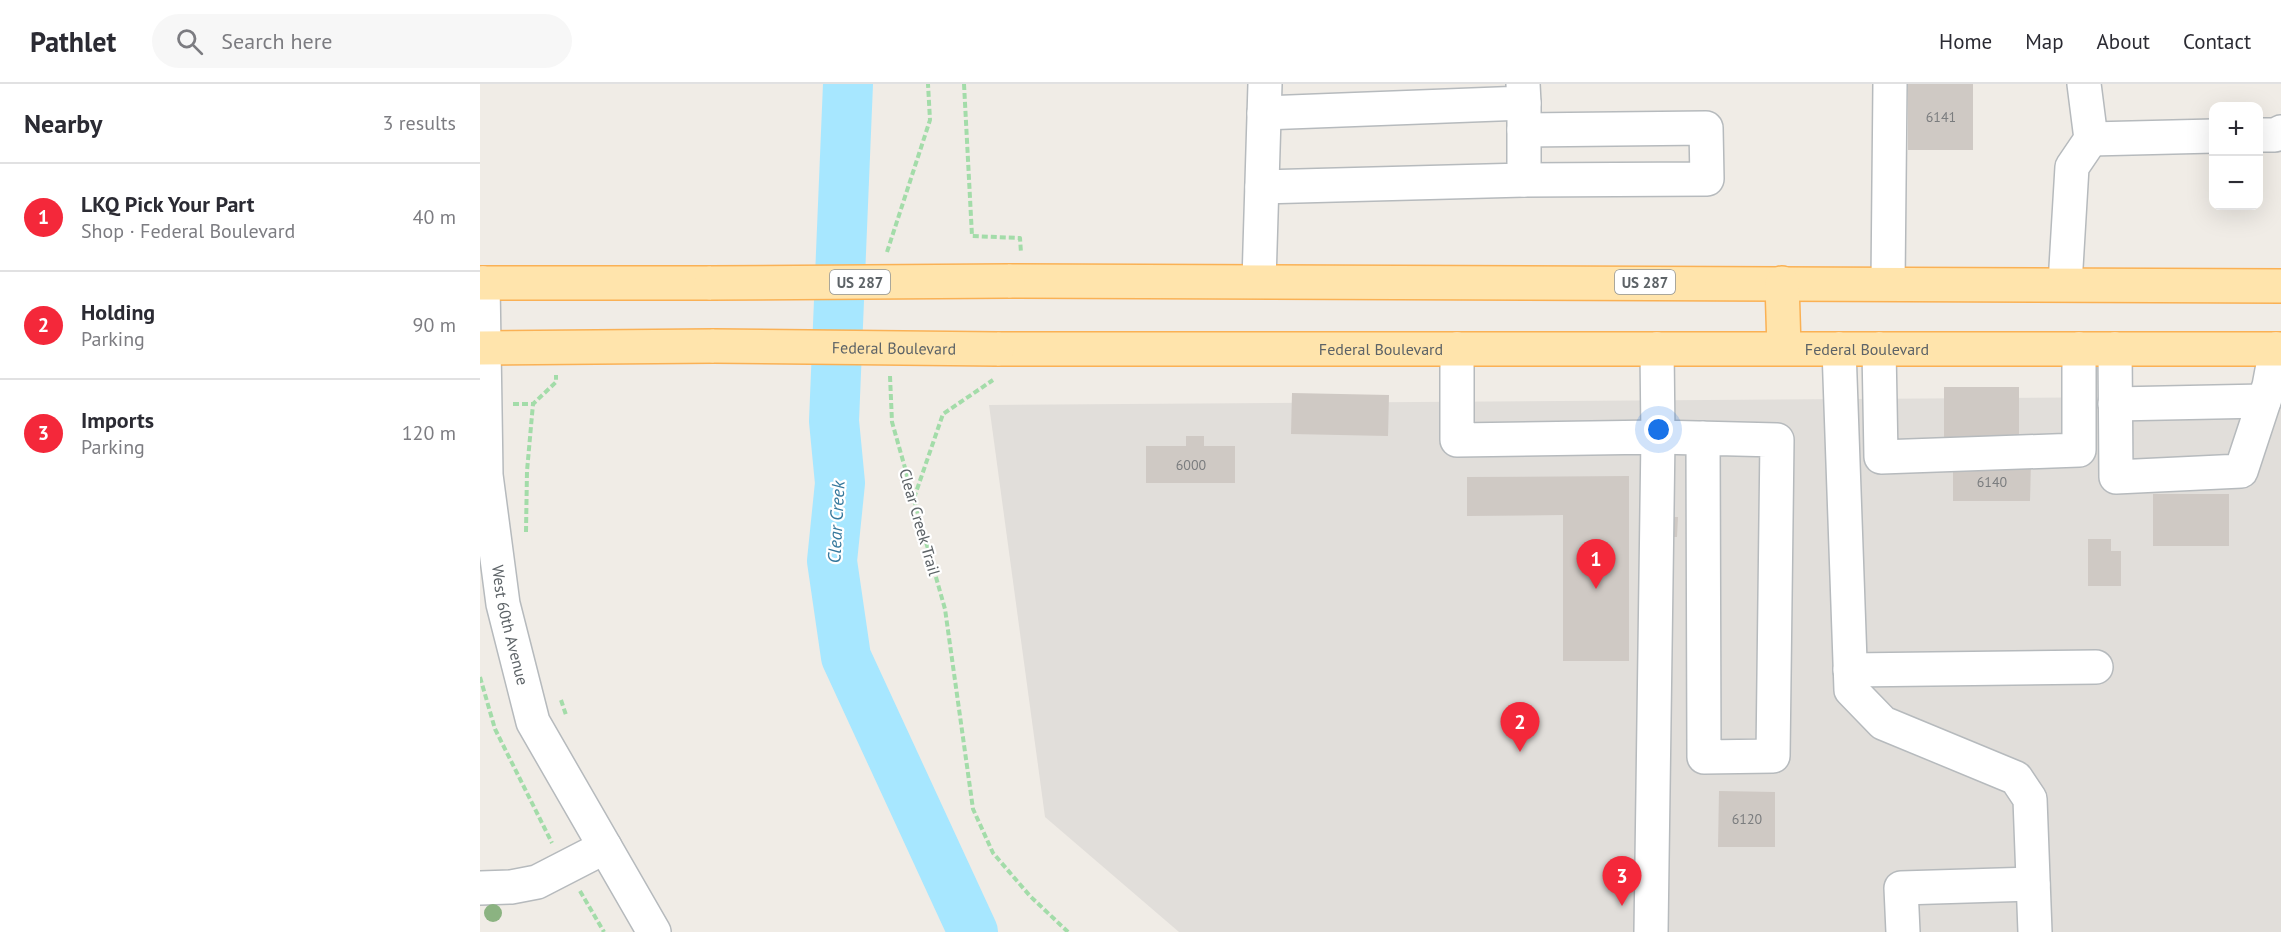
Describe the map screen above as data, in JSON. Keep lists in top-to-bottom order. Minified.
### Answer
{"streets":{"main road":["US 287","Federal Boulevard"],"street":["West 60th Avenue"],"path":["Clear Creek Trail"]},"crossings":[["US 287","West 60th Avenue"],["Federal Boulevard","West 60th Avenue"]],"water":["Clear Creek"],"house_numbers":["6141","6000","6140","6120"],"page":{"header":"Pathlet","search":"Search here","nav":["Home","Map","About","Contact"],"heading":["Nearby","3 results"],"map_buttons":["+","−"],"list":[{"mark":"1","name":"LKQ Pick Your Part","note":"Shop · Federal Boulevard","value":"40 m"},{"mark":"2","name":"Holding","note":"Parking","value":"90 m"},{"mark":"3","name":"Imports","note":"Parking","value":"120 m"}],"pins":["1","2","3"]}}
